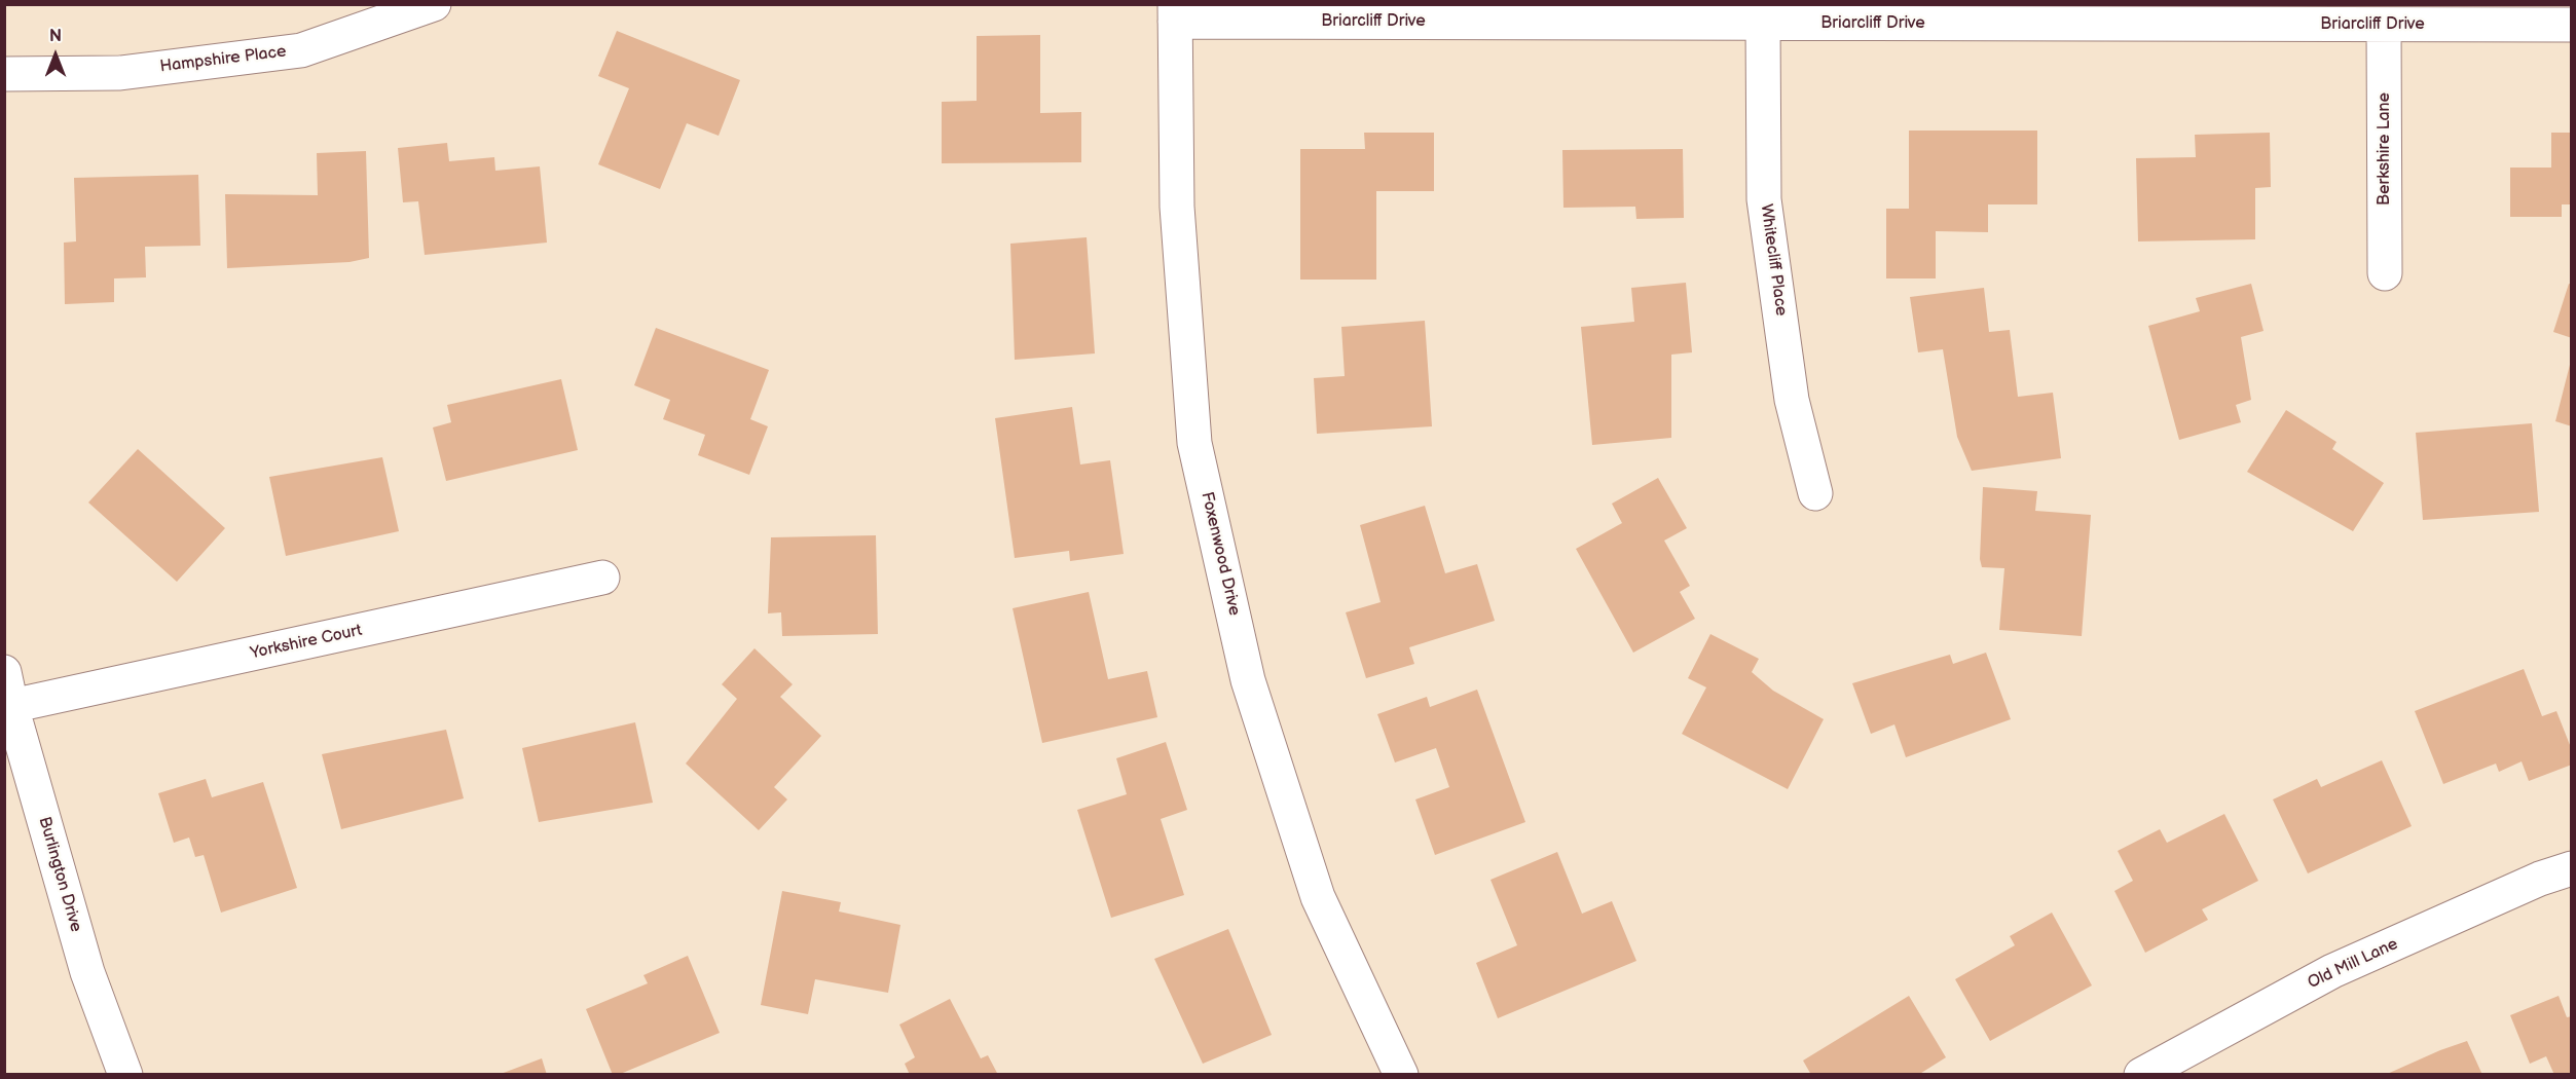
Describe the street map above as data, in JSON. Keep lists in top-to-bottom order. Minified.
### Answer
{"streets":{"street":["Briarcliff Drive","Hampshire Place","Berkshire Lane","Whitecliff Place","Foxenwood Drive","Yorkshire Court","Burlington Drive","Old Mill Lane"]},"crossings":[["Briarcliff Drive","Berkshire Lane"],["Briarcliff Drive","Whitecliff Place"],["Briarcliff Drive","Foxenwood Drive"],["Yorkshire Court","Burlington Drive"]],"north":"top"}
